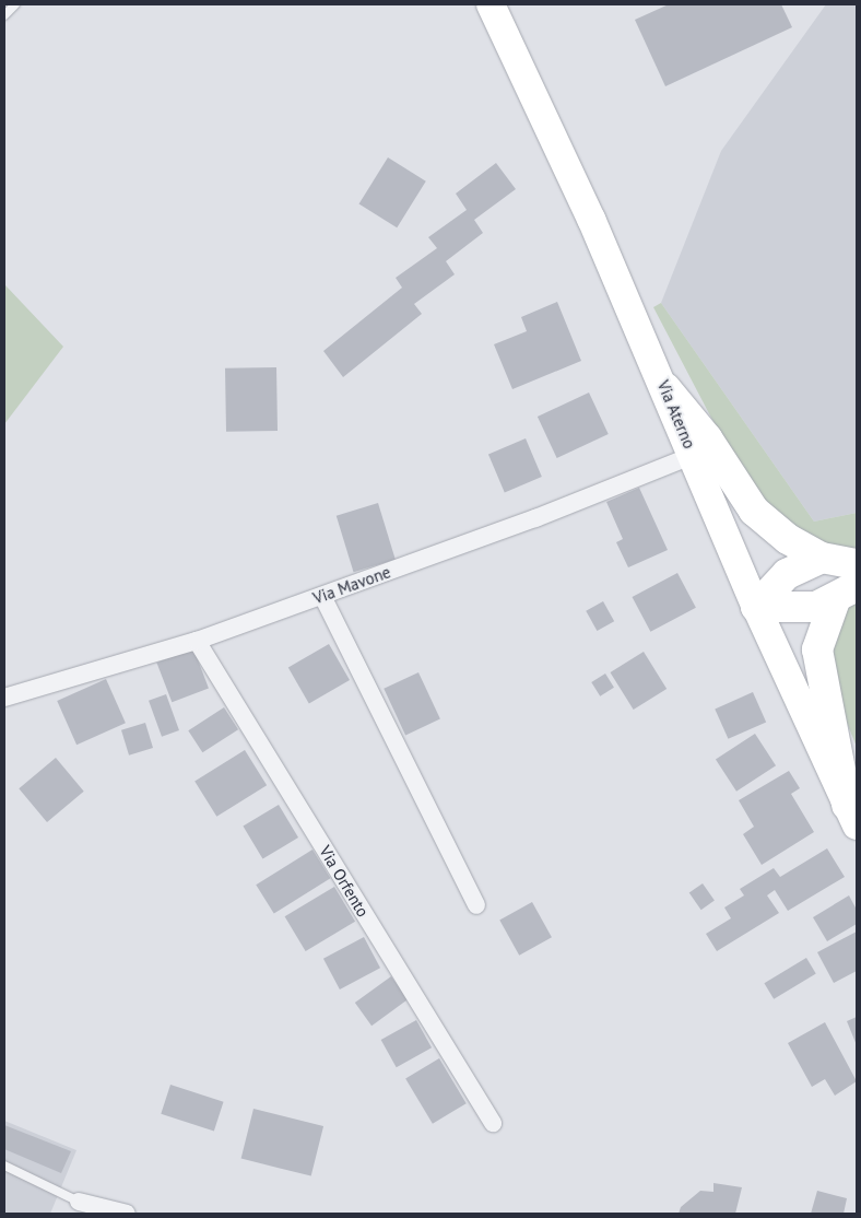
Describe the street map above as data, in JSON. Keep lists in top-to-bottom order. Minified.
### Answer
{"streets":{"main road":["Via Aterno"],"street":["Via Mavone","Via Orfento"]},"crossings":[["Via Aterno","Via Mavone"],["Via Mavone","Via Orfento"]]}
